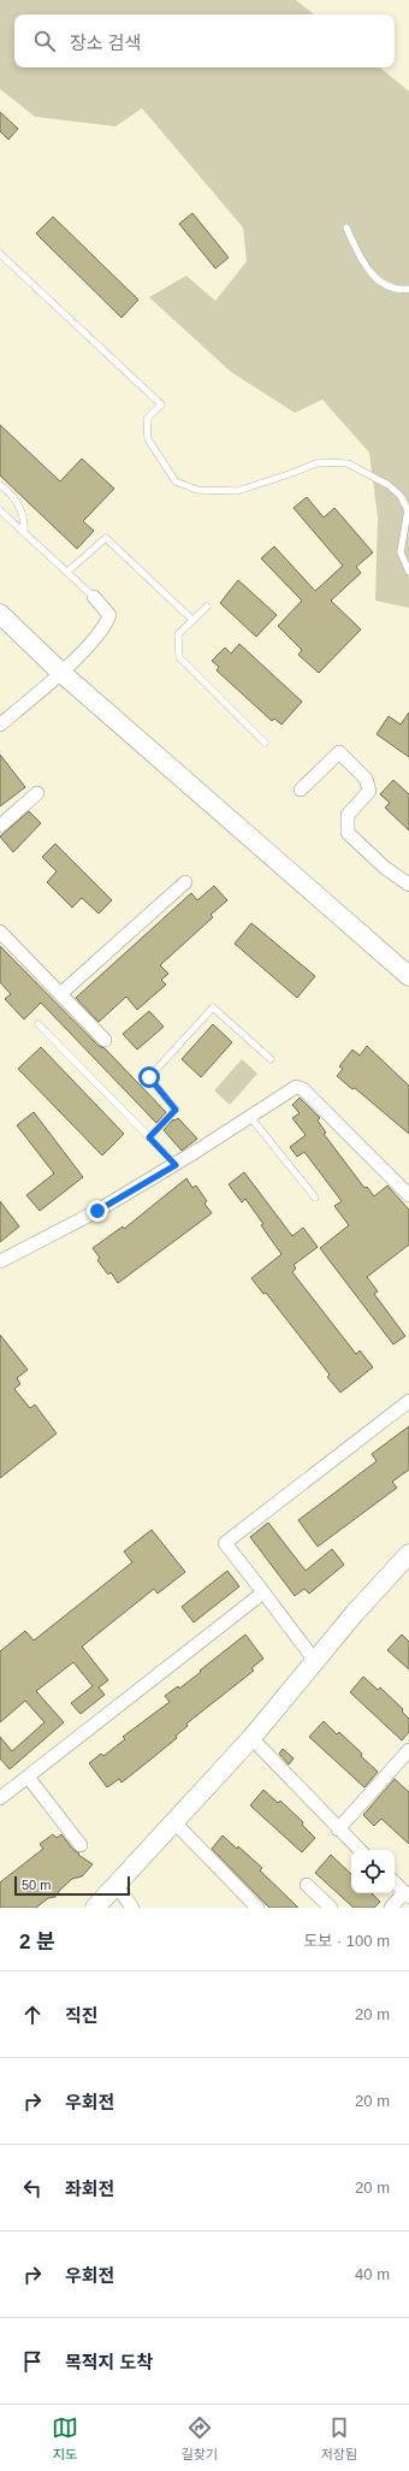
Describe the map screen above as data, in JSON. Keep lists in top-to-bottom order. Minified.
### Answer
{"scale_bar":"50 m","page":{"search":"장소 검색","scale":"50 m","heading":["2 분","도보 · 100 m"],"list":[["직진","20 m"],["우회전","20 m"],["좌회전","20 m"],["우회전","40 m"],"목적지 도착"],"nav":["지도","길찾기","저장됨"]}}
